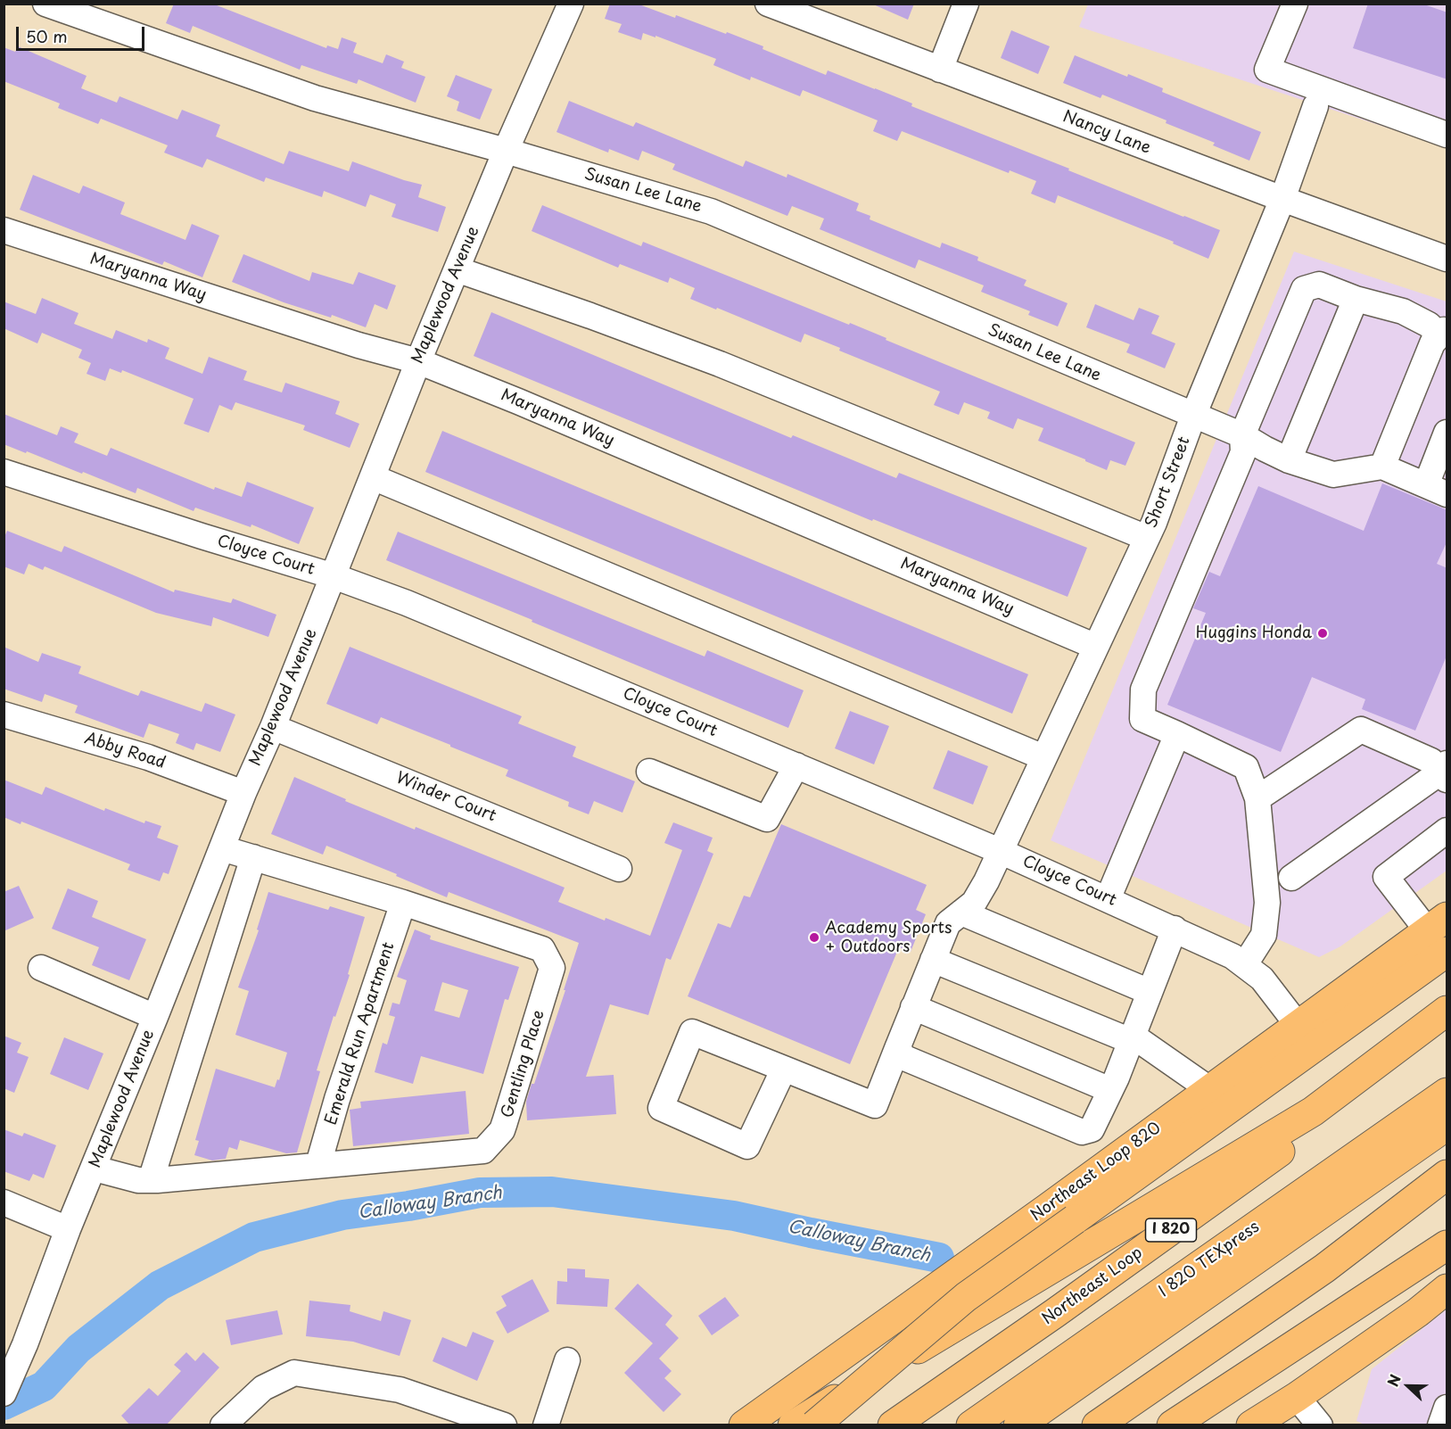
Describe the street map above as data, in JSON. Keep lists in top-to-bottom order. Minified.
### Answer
{"streets":{"main road":["Northeast Loop 820","I 820","I 820 TEXpress","Northeast Loop"],"street":["Nancy Lane","Susan Lee Lane","Maryanna Way","Maplewood Avenue","Short Street","Cloyce Court","Abby Road","Winder Court","Emerald Run Apartment","Gentling Place"]},"crossings":[["Nancy Lane","Short Street"],["Susan Lee Lane","Maplewood Avenue"],["Susan Lee Lane","Short Street"],["Maryanna Way","Maplewood Avenue"],["Maryanna Way","Short Street"],["Maplewood Avenue","Cloyce Court"],["Maplewood Avenue","Abby Road"],["Maplewood Avenue","Winder Court"],["Maplewood Avenue","Gentling Place"],["Short Street","Cloyce Court"],["Cloyce Court","Northeast Loop 820"],["Emerald Run Apartment","Gentling Place"]],"water":["Calloway Branch"],"places":["Huggins Honda","Academy Sports + Outdoors"],"scale_bar":"50 m","north":"left"}
